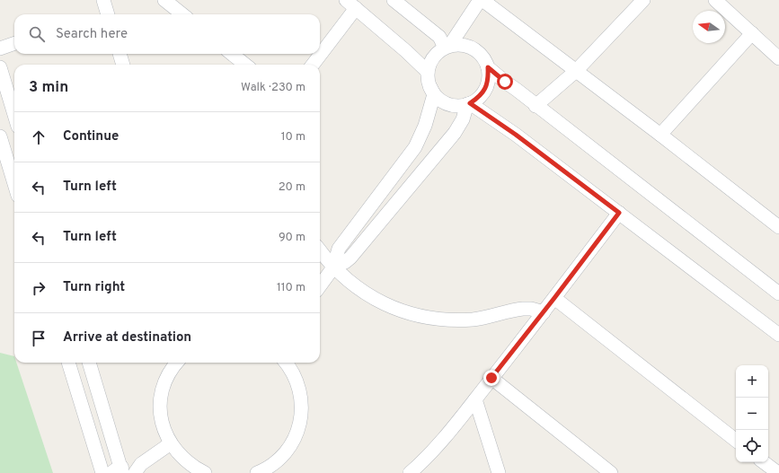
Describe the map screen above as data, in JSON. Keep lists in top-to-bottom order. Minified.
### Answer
{"north":"left","page":{"search":"Search here","heading":["3 min","Walk · 230 m"],"list":[["Continue","10 m"],["Turn left","20 m"],["Turn left","90 m"],["Turn right","110 m"],"Arrive at destination"],"map_buttons":["+","−"]}}
